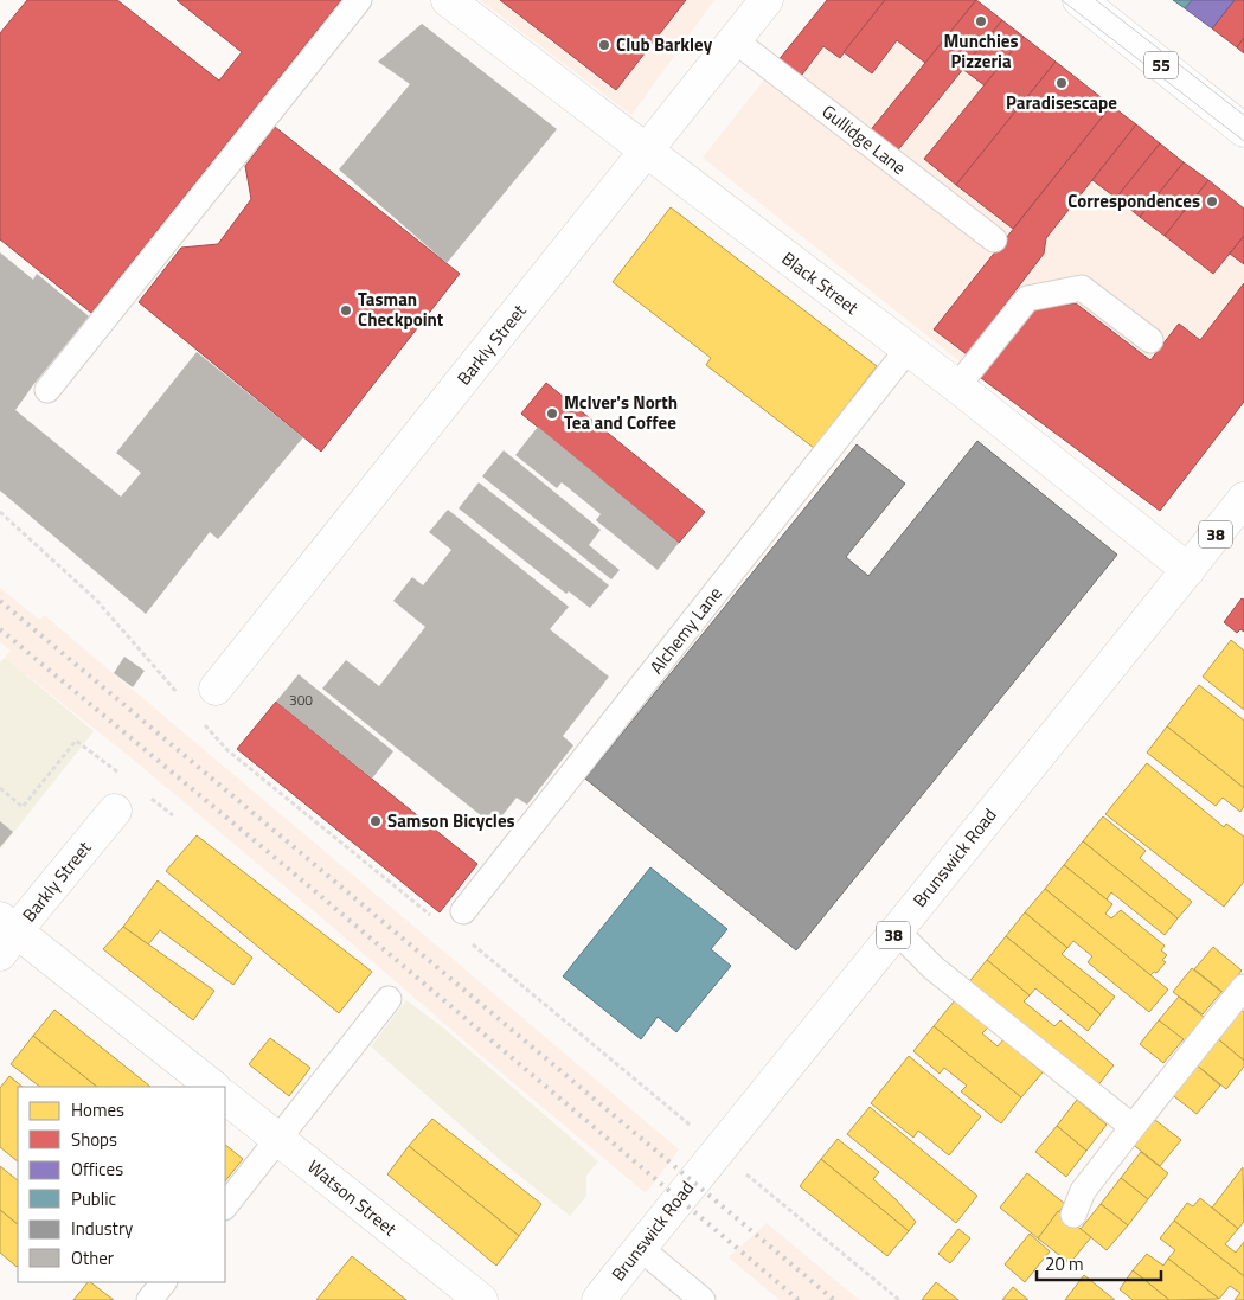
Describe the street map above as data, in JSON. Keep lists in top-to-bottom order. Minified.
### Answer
{"streets":{"main road":["55","Black Street","Barkly Street","38","Brunswick Road","Watson Street"],"lane":["Gullidge Lane","Alchemy Lane"]},"crossings":[["Gullidge Lane","Barkly Street"],["Black Street","Barkly Street"],["Black Street","Alchemy Lane"],["Black Street","Brunswick Road"]],"places":["Munchies Pizzeria","Club Barkley","Paradisescape","Correspondences","Tasman Checkpoint","McIver's North Tea and Coffee","Samson Bicycles"],"house_numbers":["300"],"legend":["Homes","Shops","Offices","Public","Industry","Other"],"scale_bar":"20 m"}
